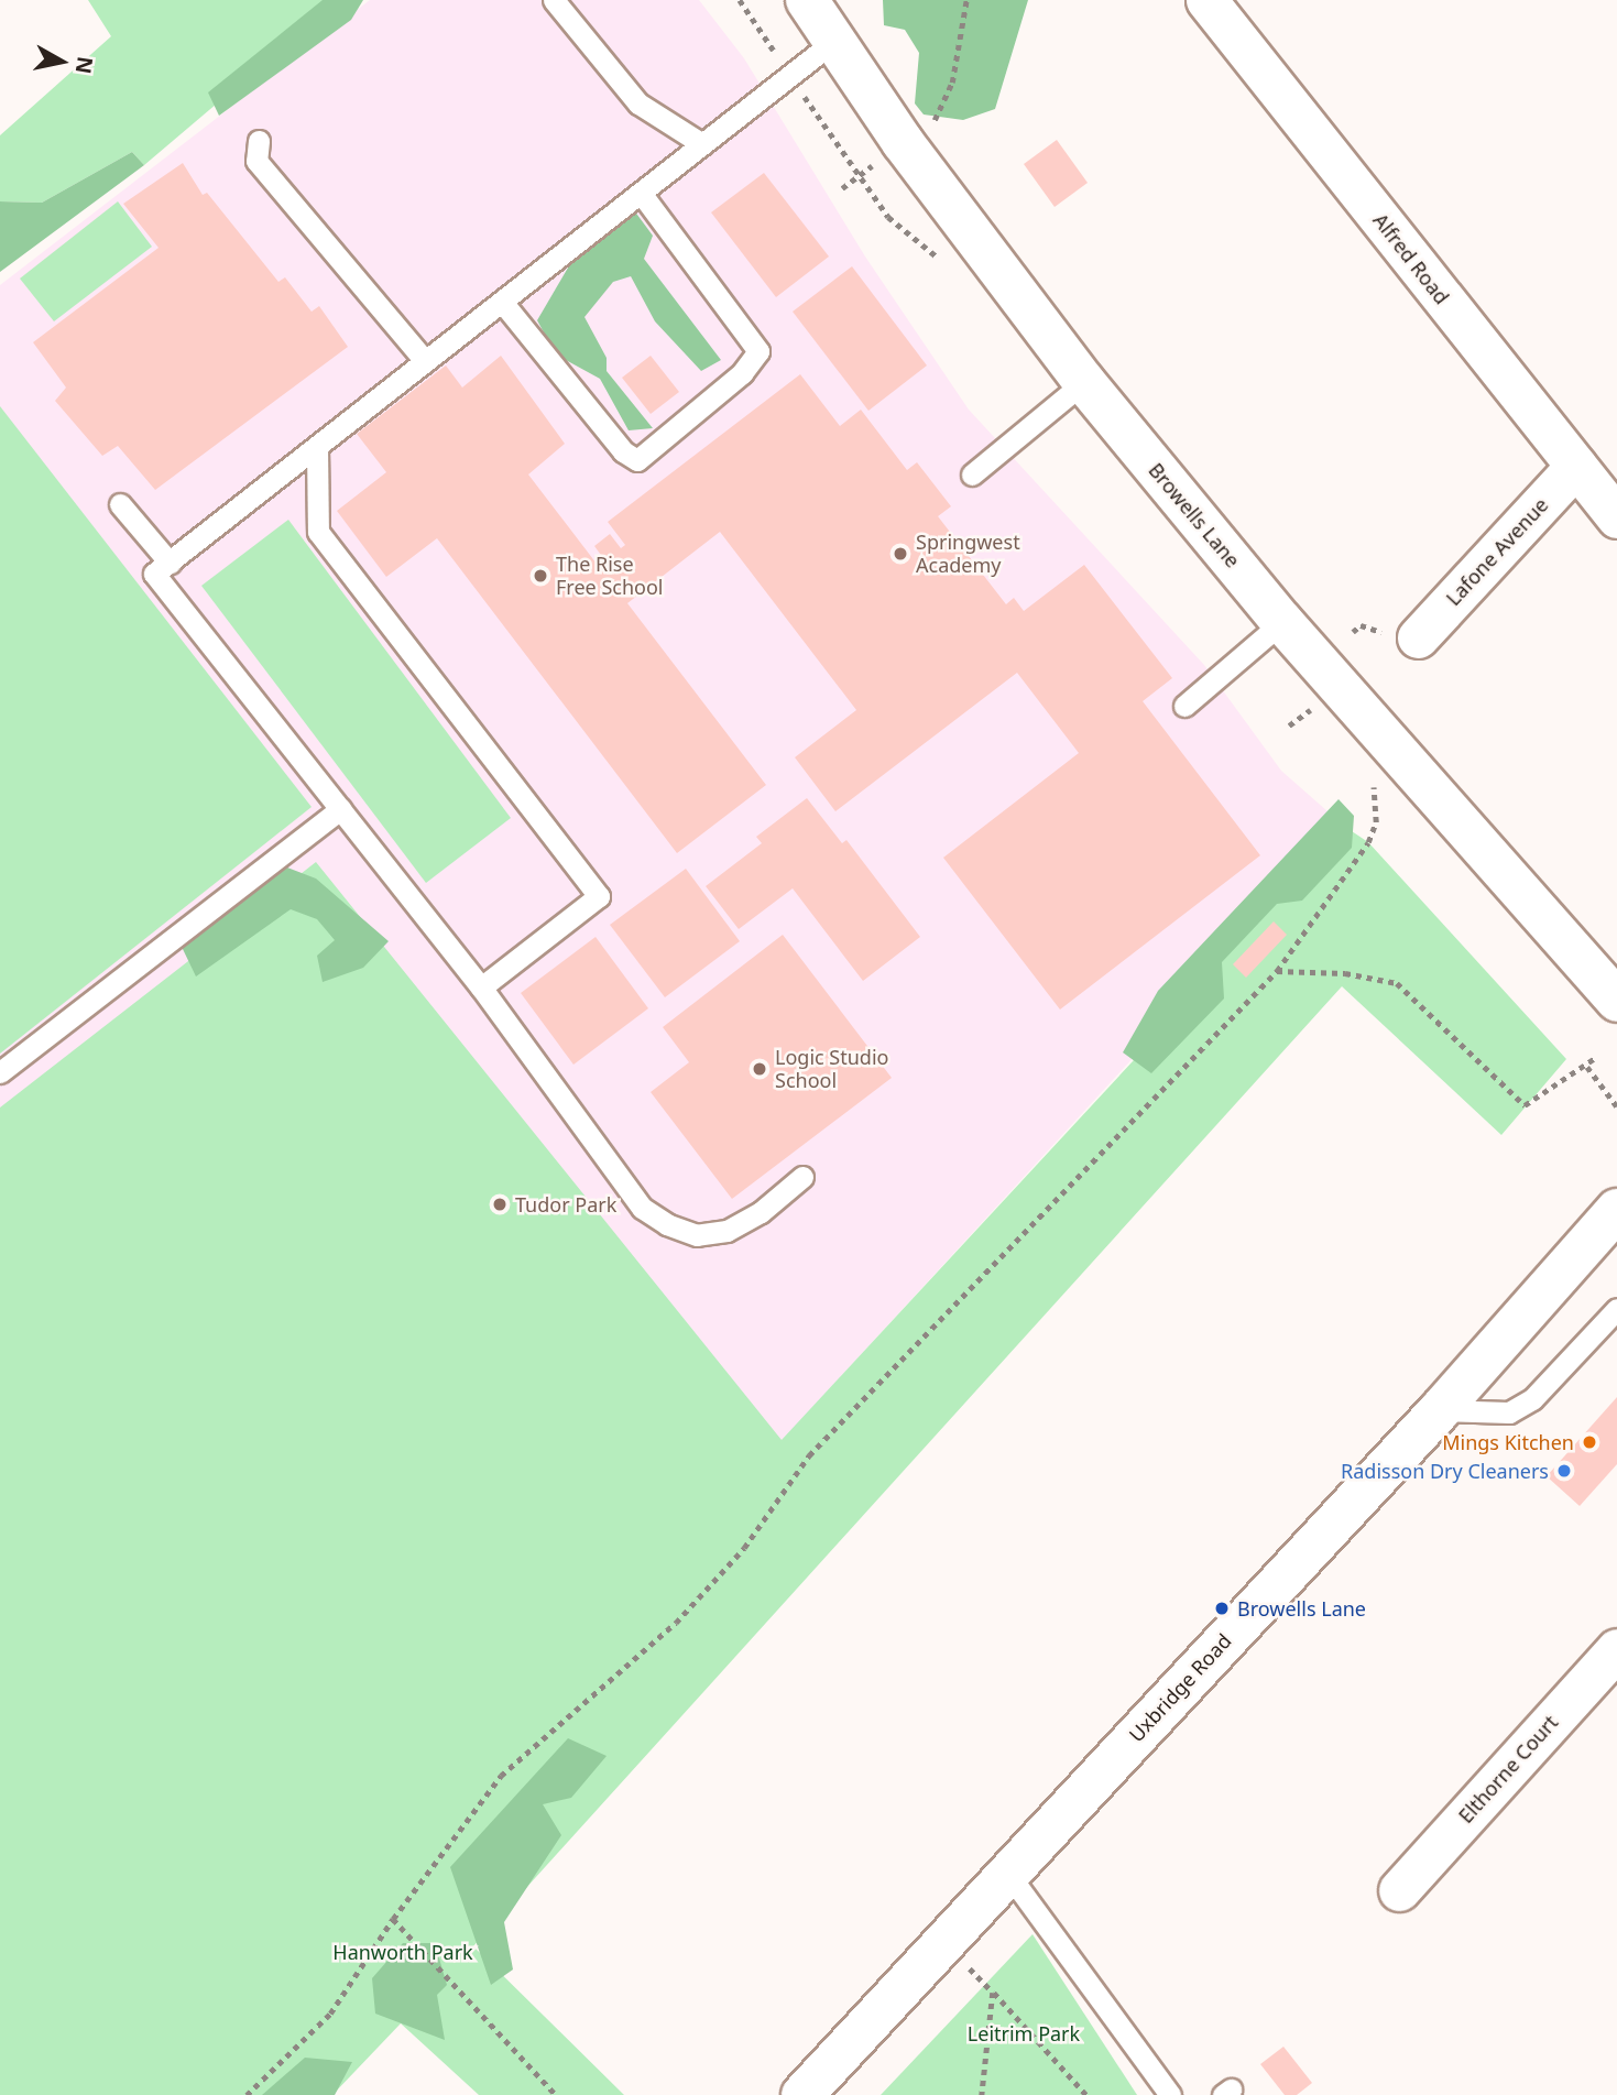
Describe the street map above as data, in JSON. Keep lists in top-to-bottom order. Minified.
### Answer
{"streets":{"street":["Alfred Road","Browells Lane","Lafone Avenue","Uxbridge Road","Elthorne Court"]},"crossings":[["Alfred Road","Lafone Avenue"]],"parks":["Hanworth Park","Leitrim Park"],"places":["Springwest Academy","The Rise Free School","Logic Studio School","Tudor Park","Mings Kitchen","Radisson Dry Cleaners","Browells Lane"],"north":"right"}
